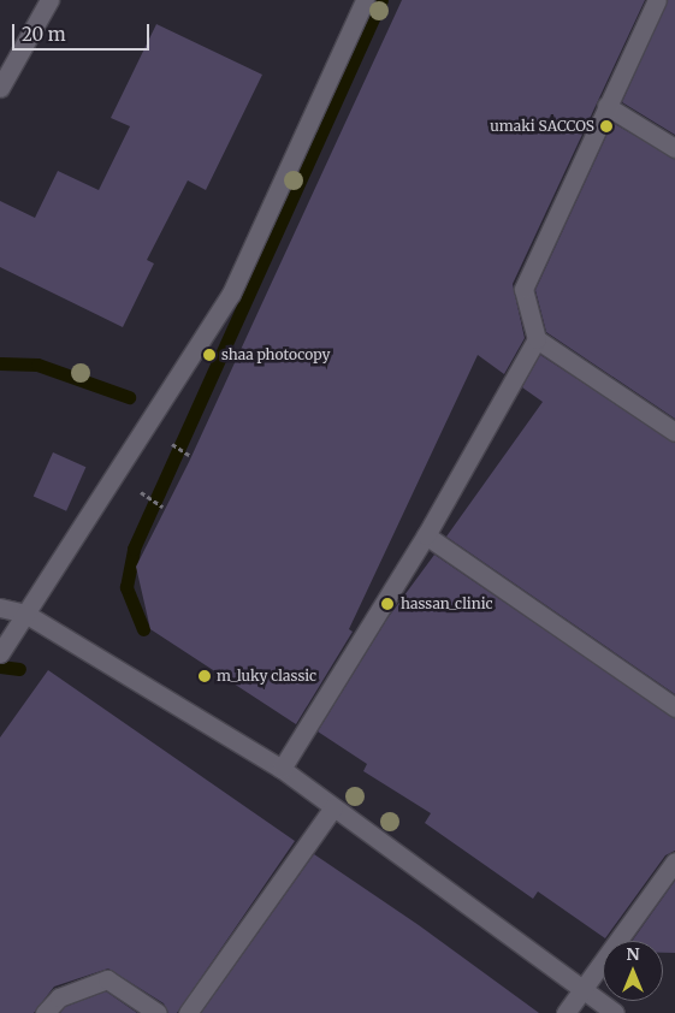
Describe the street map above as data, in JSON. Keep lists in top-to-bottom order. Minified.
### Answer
{"places":["umaki SACCOS","shaa photocopy","hassan_clinic","m_luky classic"],"scale_bar":"20 m","north":"top"}
